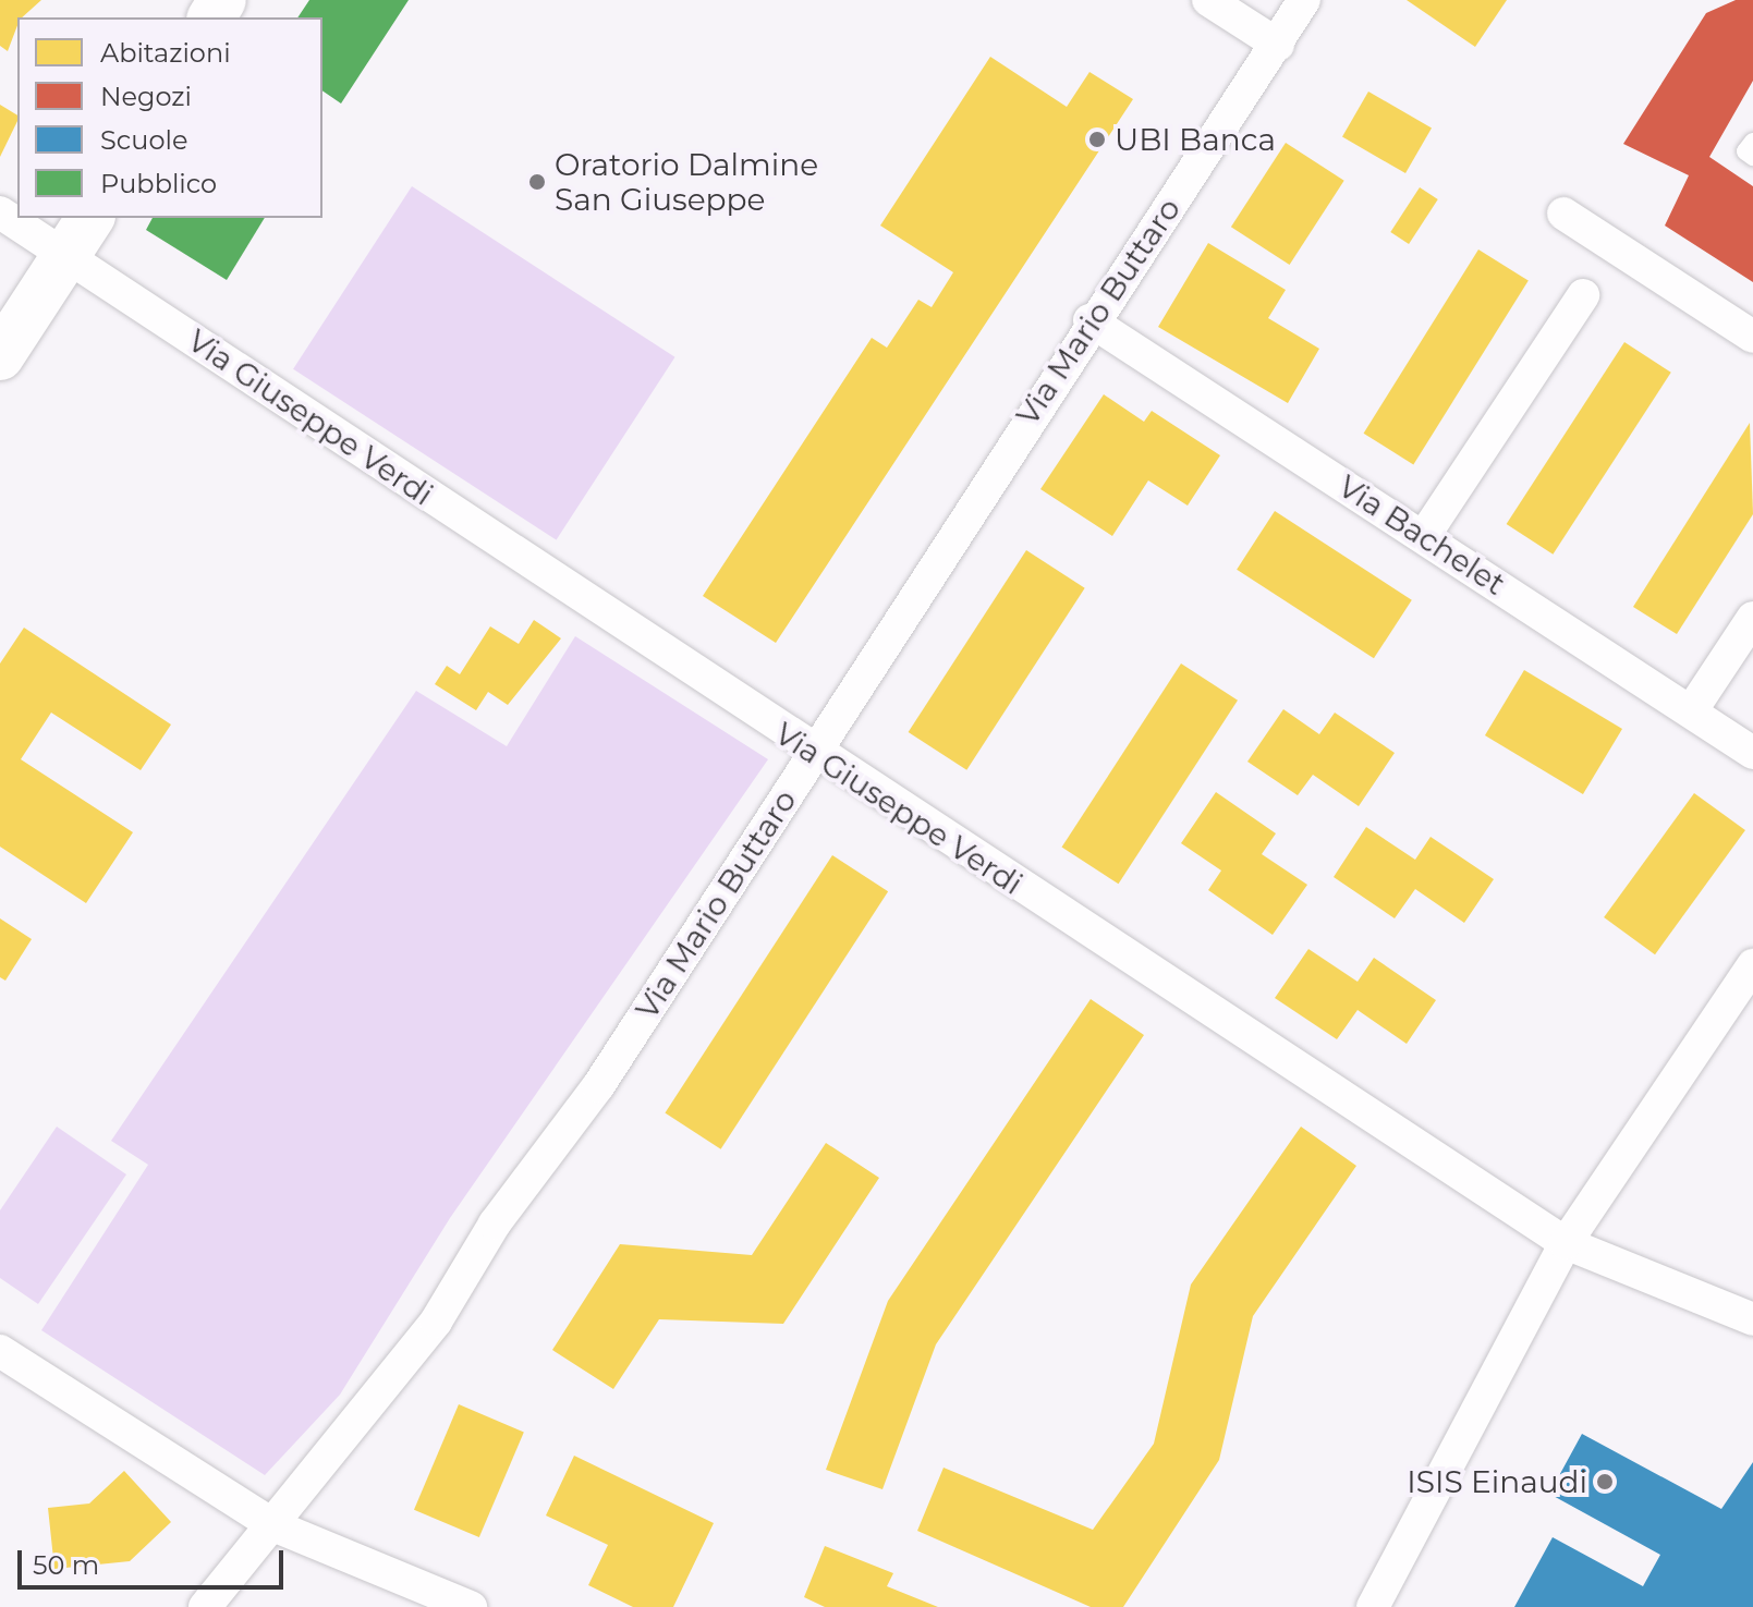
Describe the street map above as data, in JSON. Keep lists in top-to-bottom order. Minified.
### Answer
{"streets":{"street":["Via Mario Buttaro","Via Giuseppe Verdi","Via Bachelet"]},"crossings":[["Via Mario Buttaro","Via Giuseppe Verdi"],["Via Mario Buttaro","Via Bachelet"]],"places":["UBI Banca","Oratorio Dalmine San Giuseppe","ISIS Einaudi"],"legend":["Abitazioni","Negozi","Scuole","Pubblico"],"scale_bar":"50 m"}
